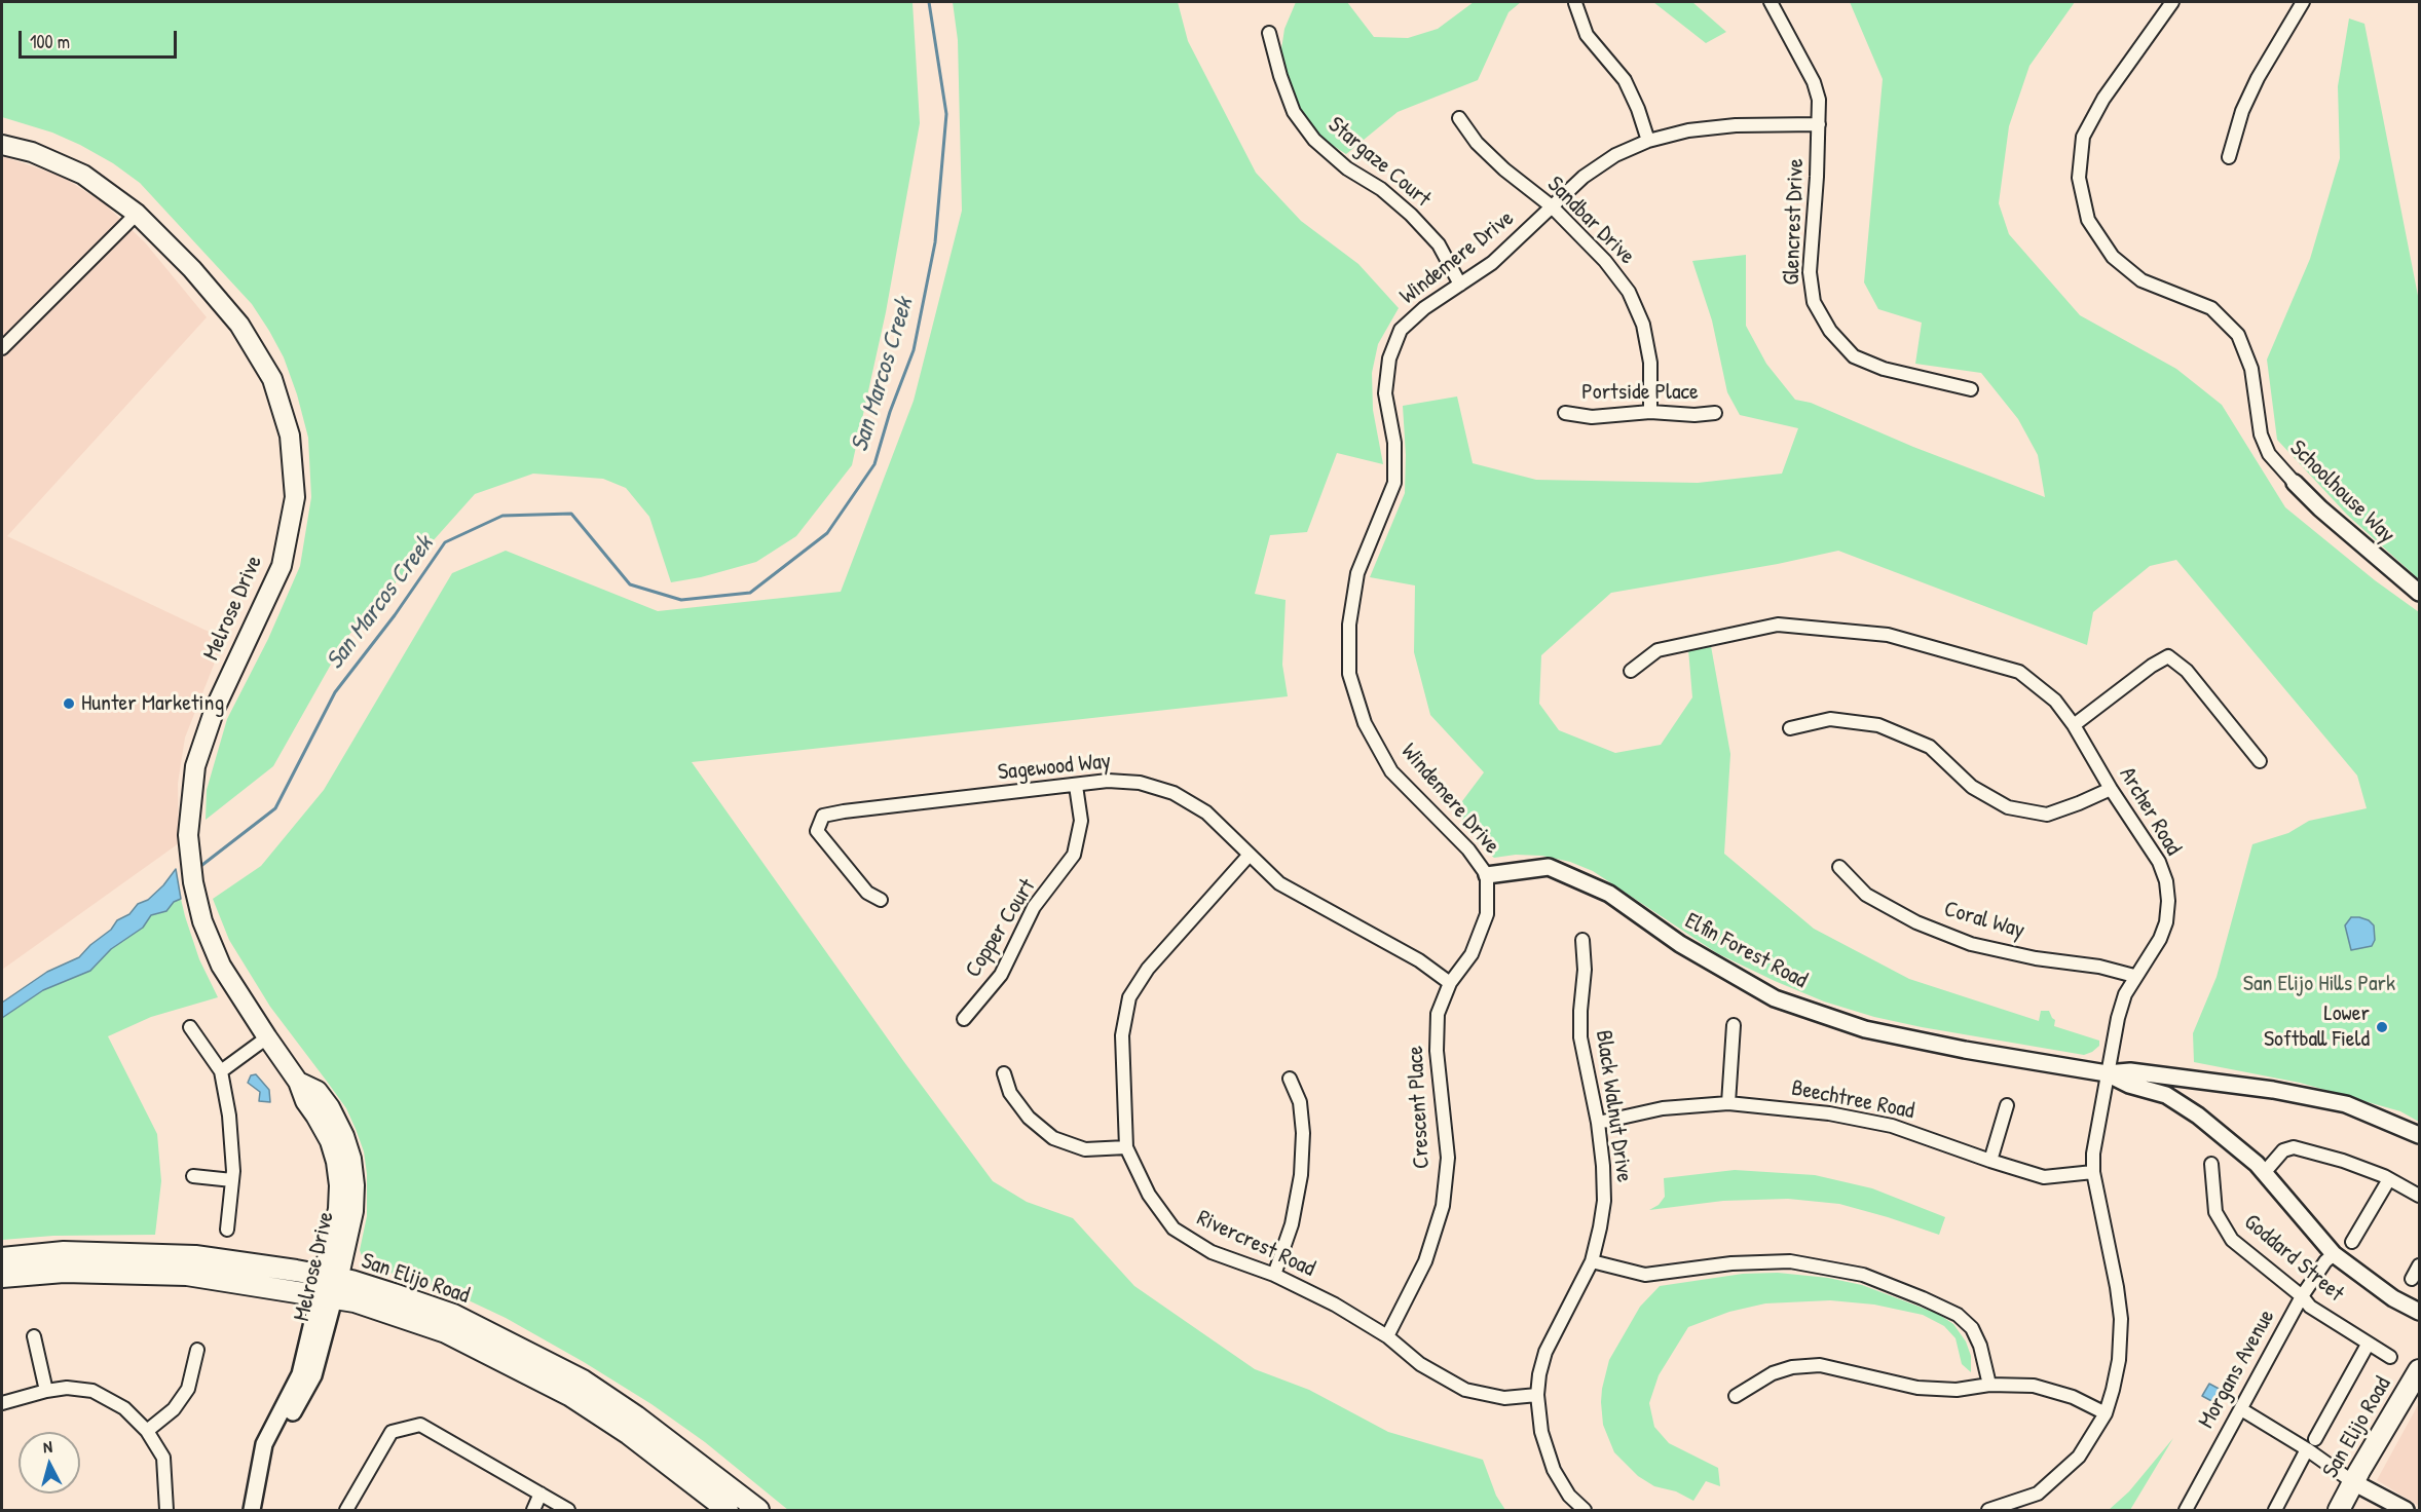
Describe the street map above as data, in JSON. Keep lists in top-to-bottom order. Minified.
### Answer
{"streets":{"main road":["Melrose Drive","San Elijo Road"],"street":["Stargaze Court","Sandbar Drive","Glencrest Drive","Windemere Drive","Portside Place","Schoolhouse Way","Sagewood Way","Archer Road","Coral Way","Copper Court","Elfin Forest Road","Beechtree Road","Black Walnut Drive","Crescent Place","Rivercrest Road","Goddard Street","Morgans Avenue"]},"crossings":[["Stargaze Court","Windemere Drive"],["Sandbar Drive","Windemere Drive"],["Sandbar Drive","Portside Place"],["Glencrest Drive","Windemere Drive"],["Windemere Drive","Elfin Forest Road"],["Windemere Drive","Crescent Place"],["Melrose Drive","San Elijo Road"],["Sagewood Way","Copper Court"],["Sagewood Way","Crescent Place"],["Sagewood Way","Rivercrest Road"],["Archer Road","Coral Way"],["Archer Road","Elfin Forest Road"],["Archer Road","Beechtree Road"],["Elfin Forest Road","Crescent Place"],["Beechtree Road","Black Walnut Drive"],["Black Walnut Drive","Rivercrest Road"],["Crescent Place","Rivercrest Road"],["Goddard Street","Morgans Avenue"]],"water":["San Marcos Creek"],"parks":["San Elijo Hills Park"],"places":["Hunter Marketing","Lower Softball Field"],"scale_bar":"100 m","north":"top"}
